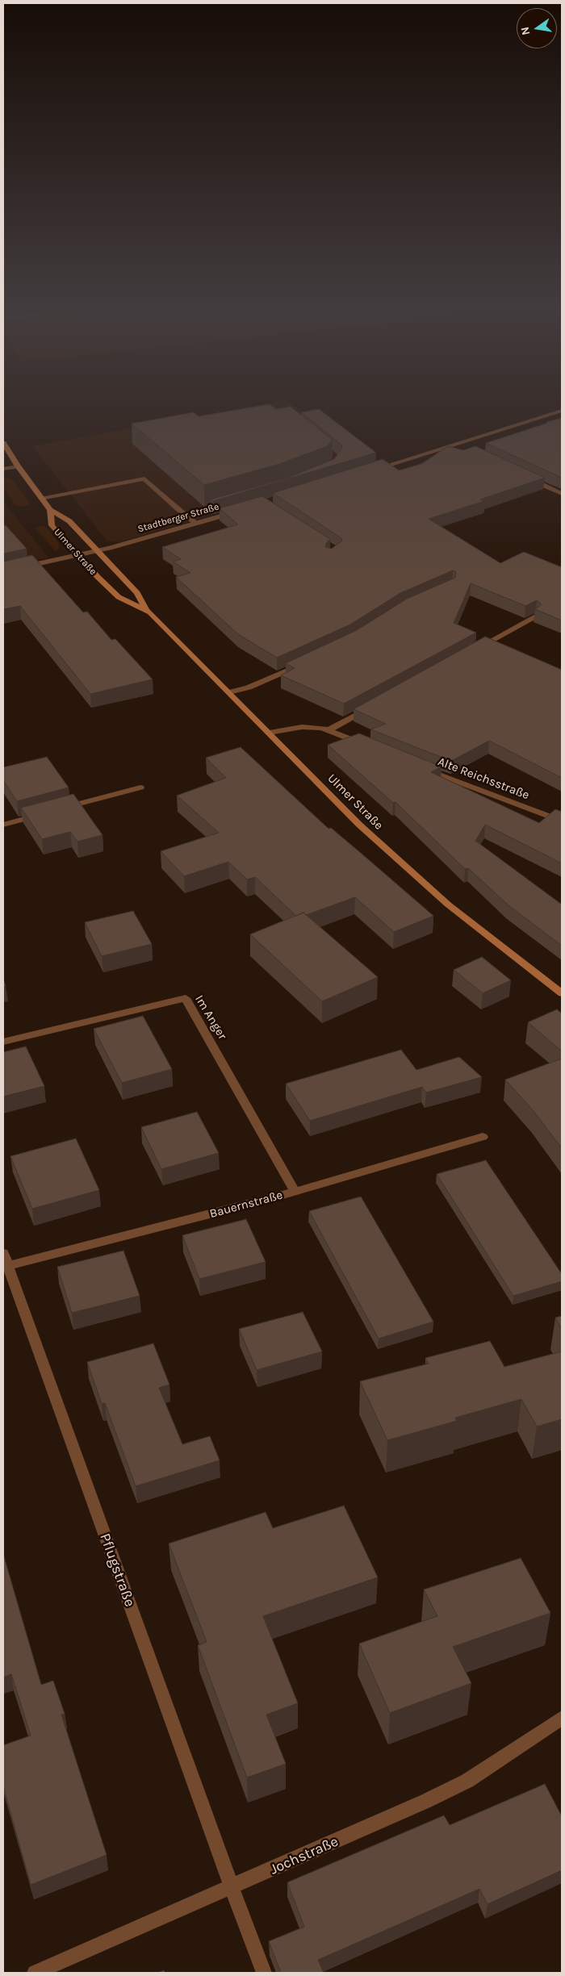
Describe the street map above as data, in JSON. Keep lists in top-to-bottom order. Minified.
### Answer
{"streets":{"street":["Stadtberger Straße","Ulmer Straße","Alte Reichsstraße","Im Anger","Bauernstraße","Pflugstraße","Jochstraße"]},"crossings":[["Stadtberger Straße","Ulmer Straße"],["Im Anger","Bauernstraße"],["Bauernstraße","Pflugstraße"],["Pflugstraße","Jochstraße"]],"north":"left"}
